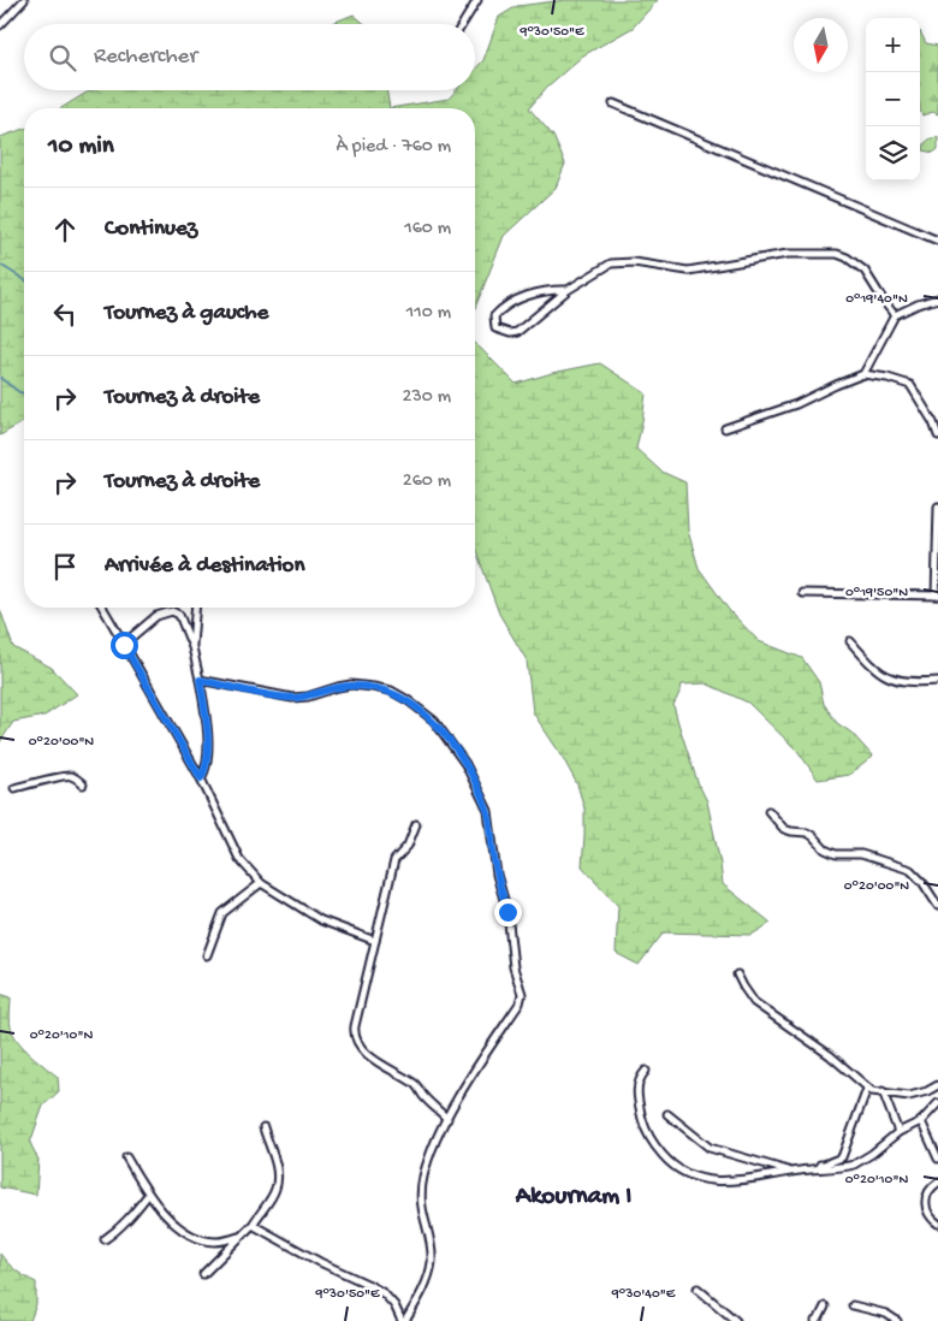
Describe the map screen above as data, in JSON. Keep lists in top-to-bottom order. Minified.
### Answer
{"districts":["Akournam I"],"north":"bottom","page":{"map_buttons":["+","−"],"search":"Rechercher","heading":["10 min","À pied · 760 m"],"list":[["Continuez","160 m"],["Tournez à gauche","110 m"],["Tournez à droite","230 m"],["Tournez à droite","260 m"],"Arrivée à destination"]},"coordinates":["9°30'50\"E","0°19'40\"N","0°19'50\"N","0°20'00\"N","0°20'10\"N","9°30'40\"E"]}
